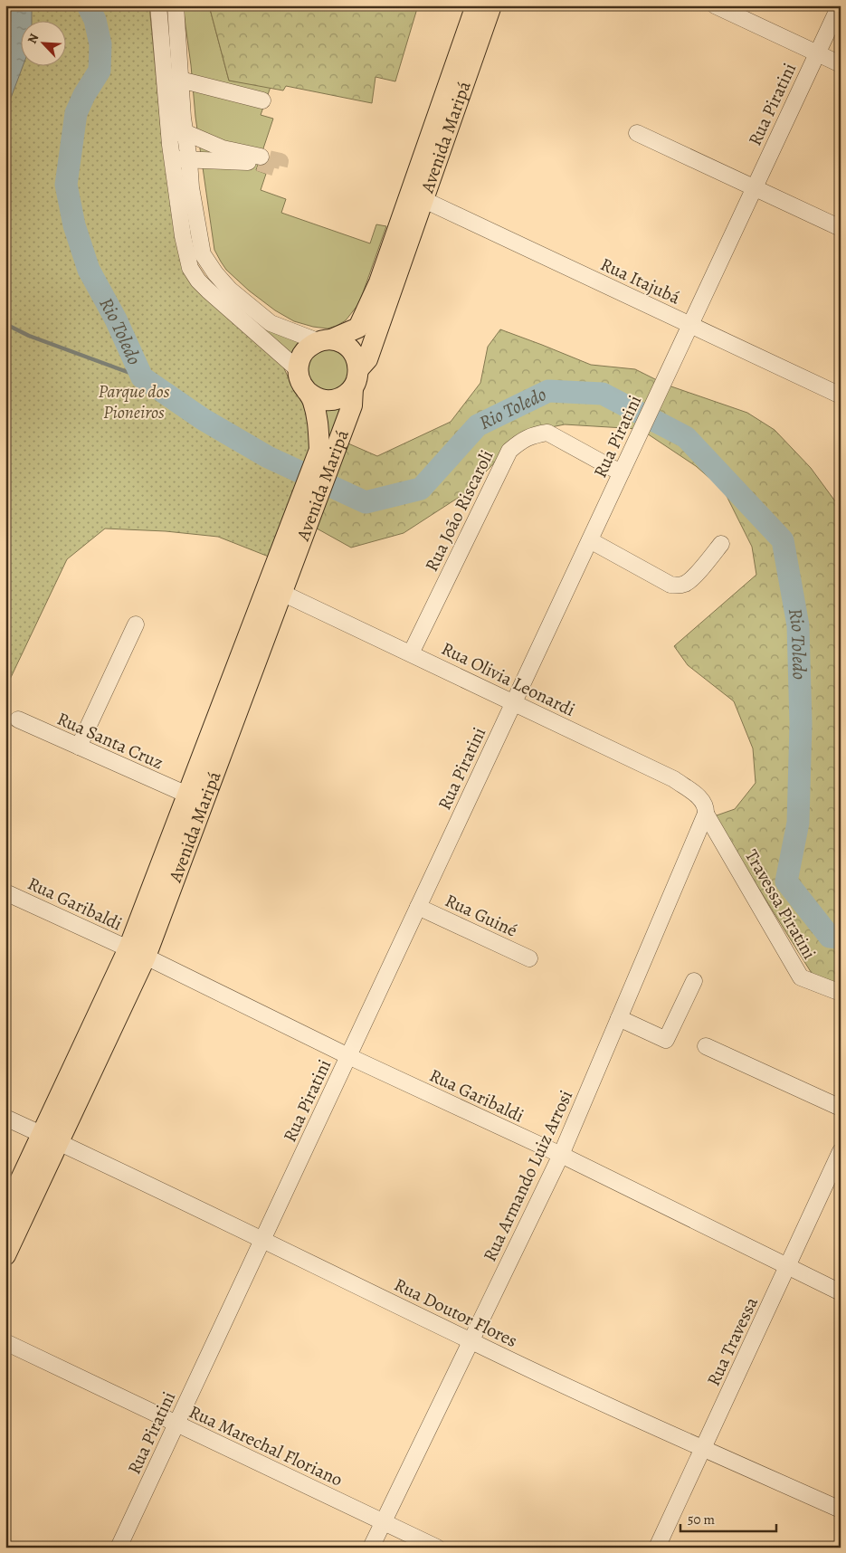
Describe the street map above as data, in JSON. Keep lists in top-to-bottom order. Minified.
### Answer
{"streets":{"main road":["Avenida Maripá"],"street":["Rua Piratini","Rua Itajubá","Rua João Riscaroli","Rua Olivia Leonardi","Rua Santa Cruz","Rua Garibaldi","Travessa Piratini","Rua Guiné","Rua Armando Luiz Arrosi","Rua Doutor Flores","Rua Travessa","Rua Marechal Floriano"]},"crossings":[["Rua Piratini","Rua Itajubá"],["Rua Piratini","Rua João Riscaroli"],["Rua Piratini","Rua Olivia Leonardi"],["Rua Piratini","Rua Garibaldi"],["Rua Piratini","Rua Guiné"],["Rua Piratini","Rua Doutor Flores"],["Rua Piratini","Rua Marechal Floriano"],["Avenida Maripá","Rua Itajubá"],["Avenida Maripá","Rua Olivia Leonardi"],["Avenida Maripá","Rua Santa Cruz"],["Avenida Maripá","Rua Garibaldi"],["Avenida Maripá","Rua Doutor Flores"],["Rua João Riscaroli","Rua Olivia Leonardi"],["Rua Olivia Leonardi","Travessa Piratini"],["Rua Olivia Leonardi","Rua Armando Luiz Arrosi"],["Rua Garibaldi","Rua Armando Luiz Arrosi"],["Rua Garibaldi","Rua Travessa"],["Travessa Piratini","Rua Armando Luiz Arrosi"],["Rua Armando Luiz Arrosi","Rua Doutor Flores"],["Rua Armando Luiz Arrosi","Rua Marechal Floriano"],["Rua Doutor Flores","Rua Travessa"]],"water":["Rio Toledo"],"parks":["Parque dos Pioneiros"],"scale_bar":"50 m","north":"top left"}
